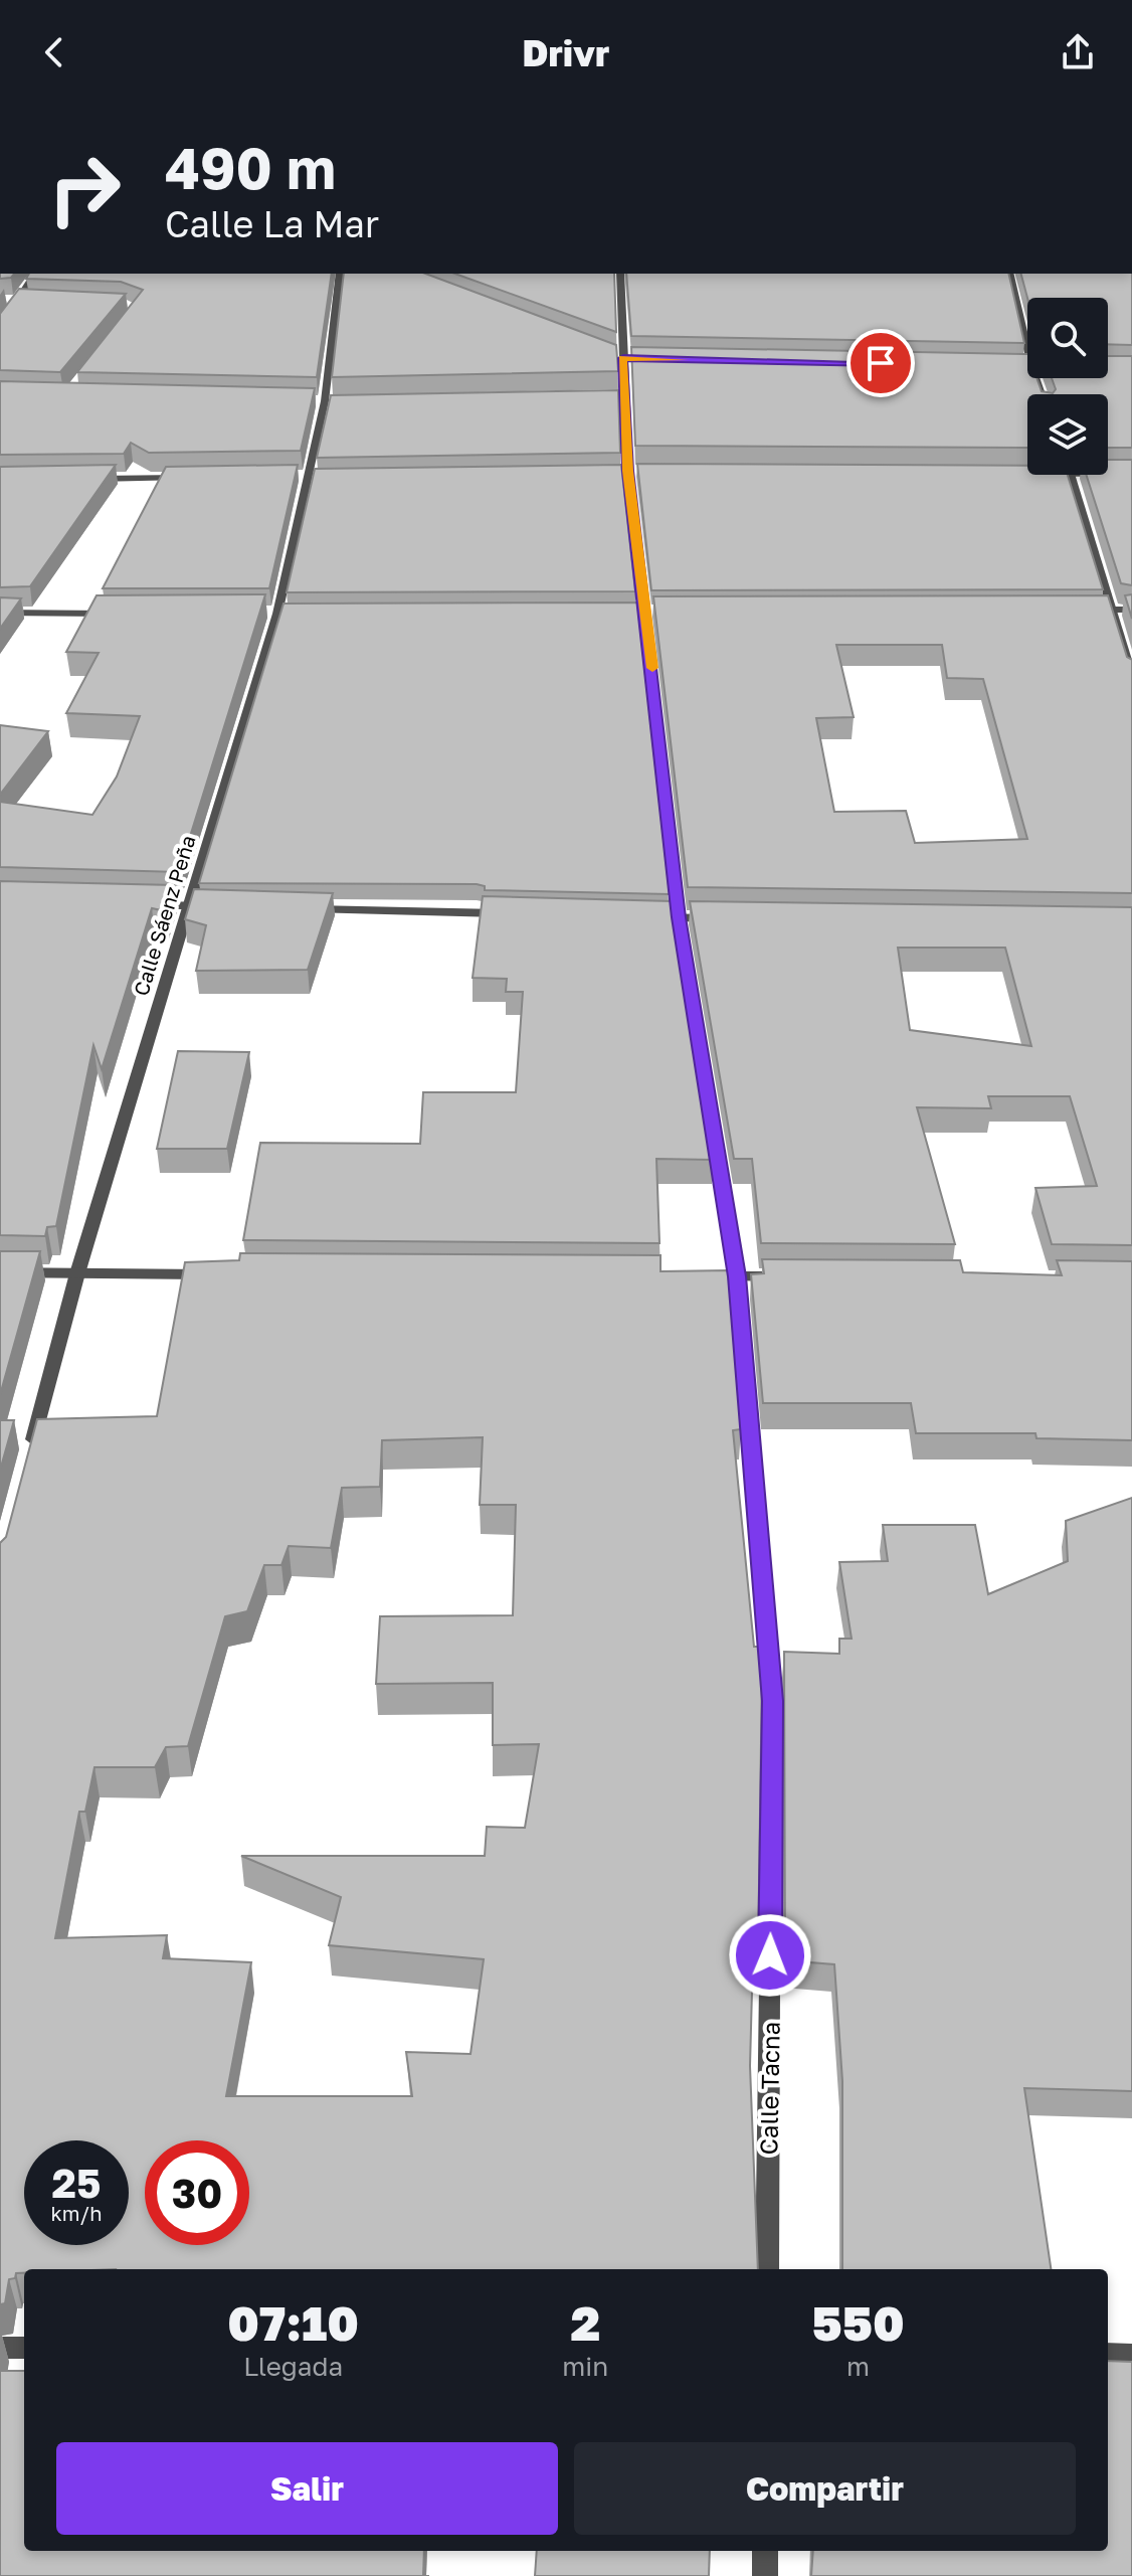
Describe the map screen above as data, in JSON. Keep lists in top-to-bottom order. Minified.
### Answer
{"streets":{"street":["Calle Sáenz Peña","Calle Tacna"]},"page":{"header":"Drivr","turn":["490 m","Calle La Mar"],"speed":"25 km/h","limit":"30","eta":["07:10","Llegada","2","min","550","m"],"buttons":["Salir","Compartir"]}}
